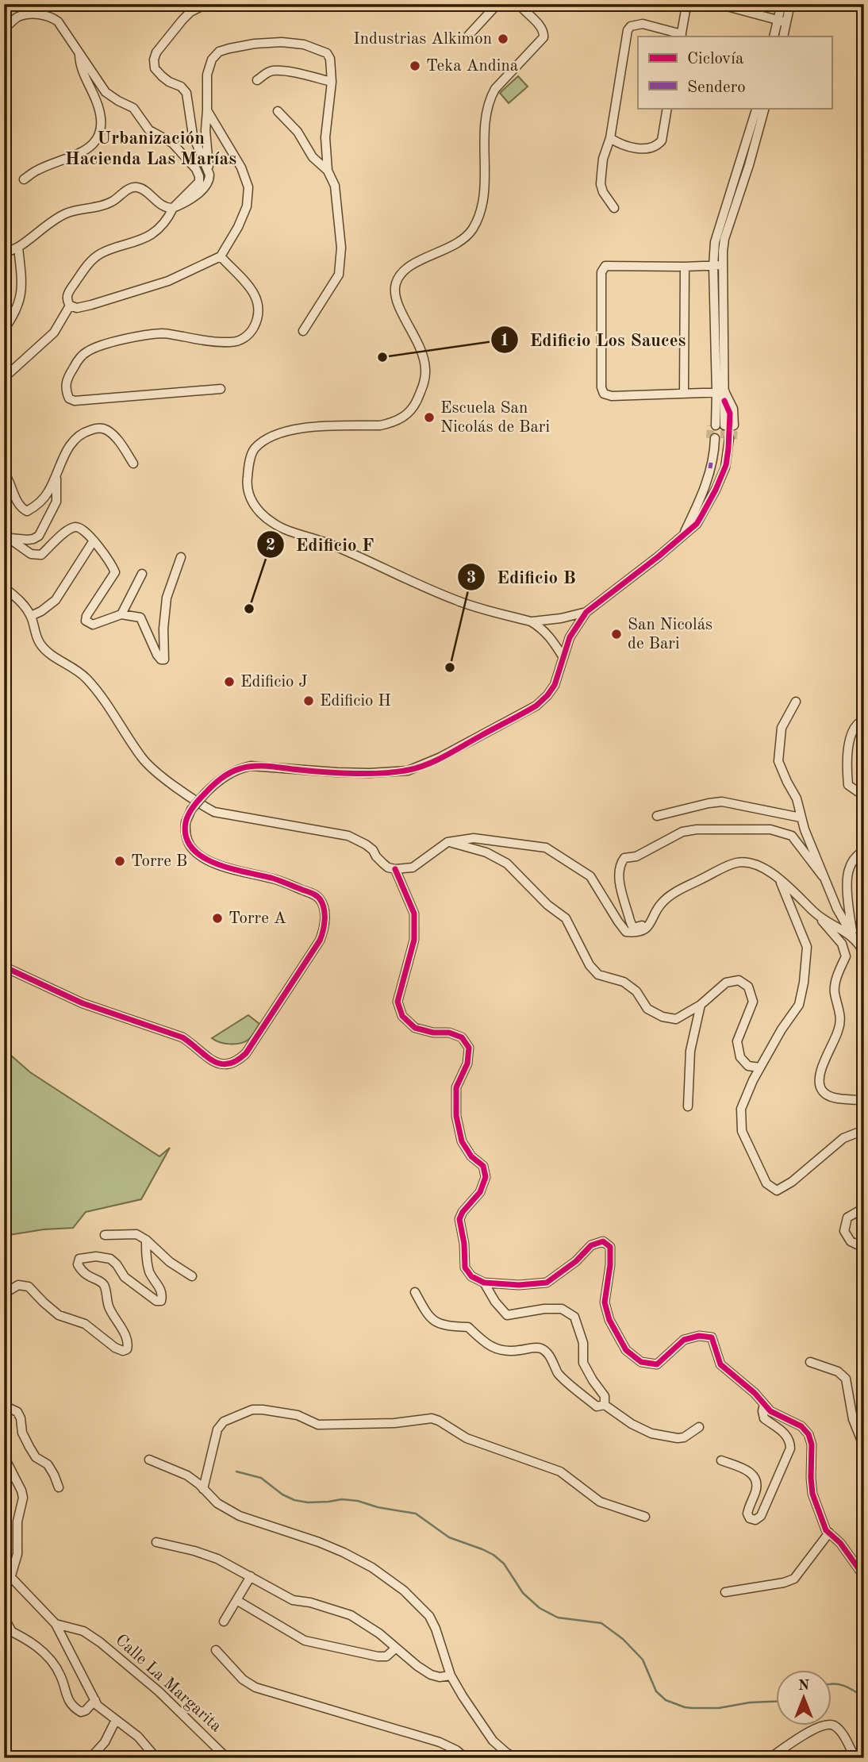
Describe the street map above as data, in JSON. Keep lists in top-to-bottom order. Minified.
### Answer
{"streets":{"street":["Calle La Margarita"]},"districts":["Urbanización Hacienda Las Marías"],"places":["Industrias Alkimon","Teka Andina","Edificio Los Sauces","Escuela San Nicolás de Bari","Edificio F","San Nicolás de Bari","Edificio B","Edificio J","Edificio H","Torre B","Torre A"],"legend":["Ciclovía","Sendero"],"north":"top"}
